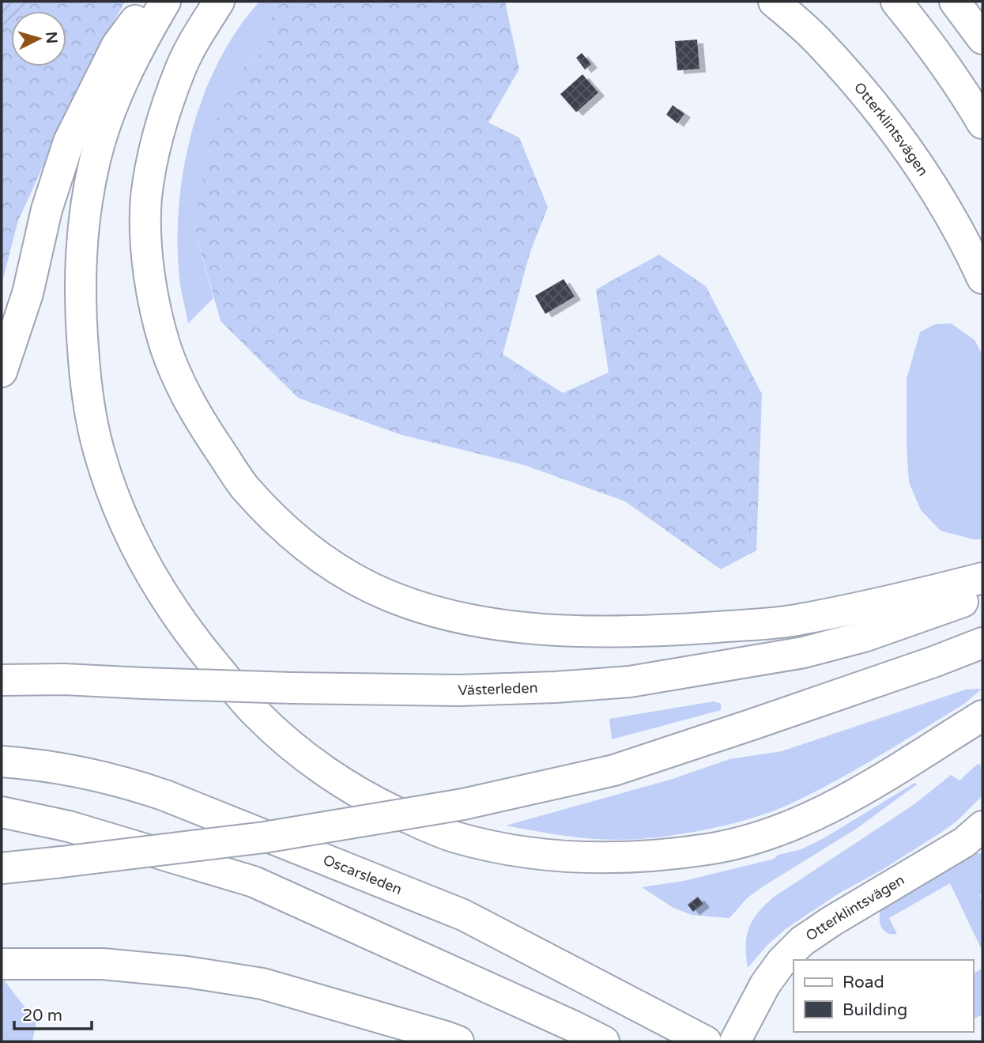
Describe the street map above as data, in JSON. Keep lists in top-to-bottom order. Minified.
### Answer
{"streets":{"main road":["Otterklintsvägen","Västerleden","Oscarsleden"]},"legend":["Road","Building"],"scale_bar":"20 m","north":"right"}
